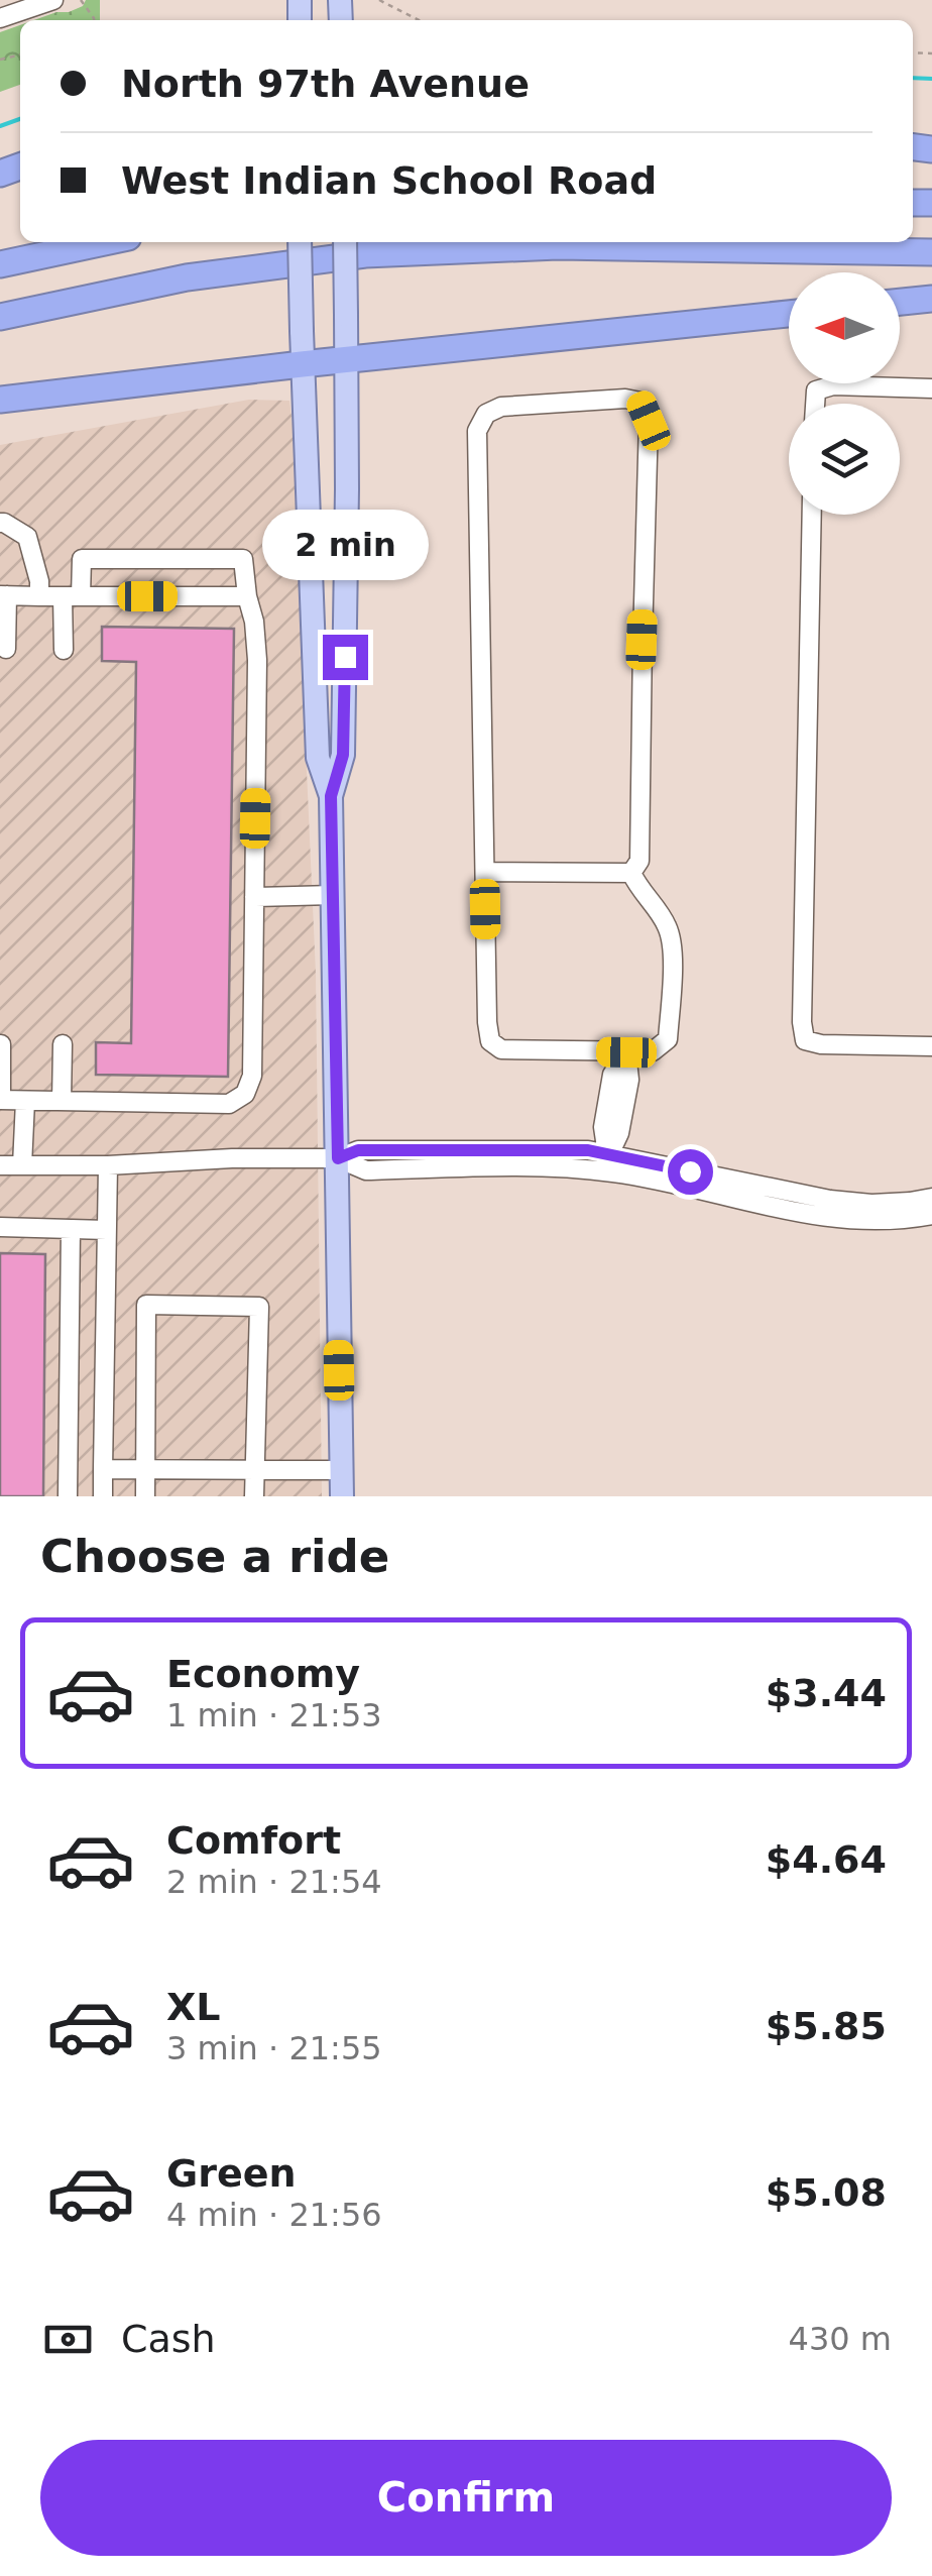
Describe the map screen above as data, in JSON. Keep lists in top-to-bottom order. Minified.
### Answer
{"north":"left","page":{"banner":["North 97th Avenue","West Indian School Road"],"bubble":"2 min","heading":"Choose a ride","list":[{"name":"Economy","note":"1 min · 21:53","value":"$3.44"},{"name":"Comfort","note":"2 min · 21:54","value":"$4.64"},{"name":"XL","note":"3 min · 21:55","value":"$5.85"},{"name":"Green","note":"4 min · 21:56","value":"$5.08"}],"pay":["Cash","430 m"],"buttons":"Confirm"}}
